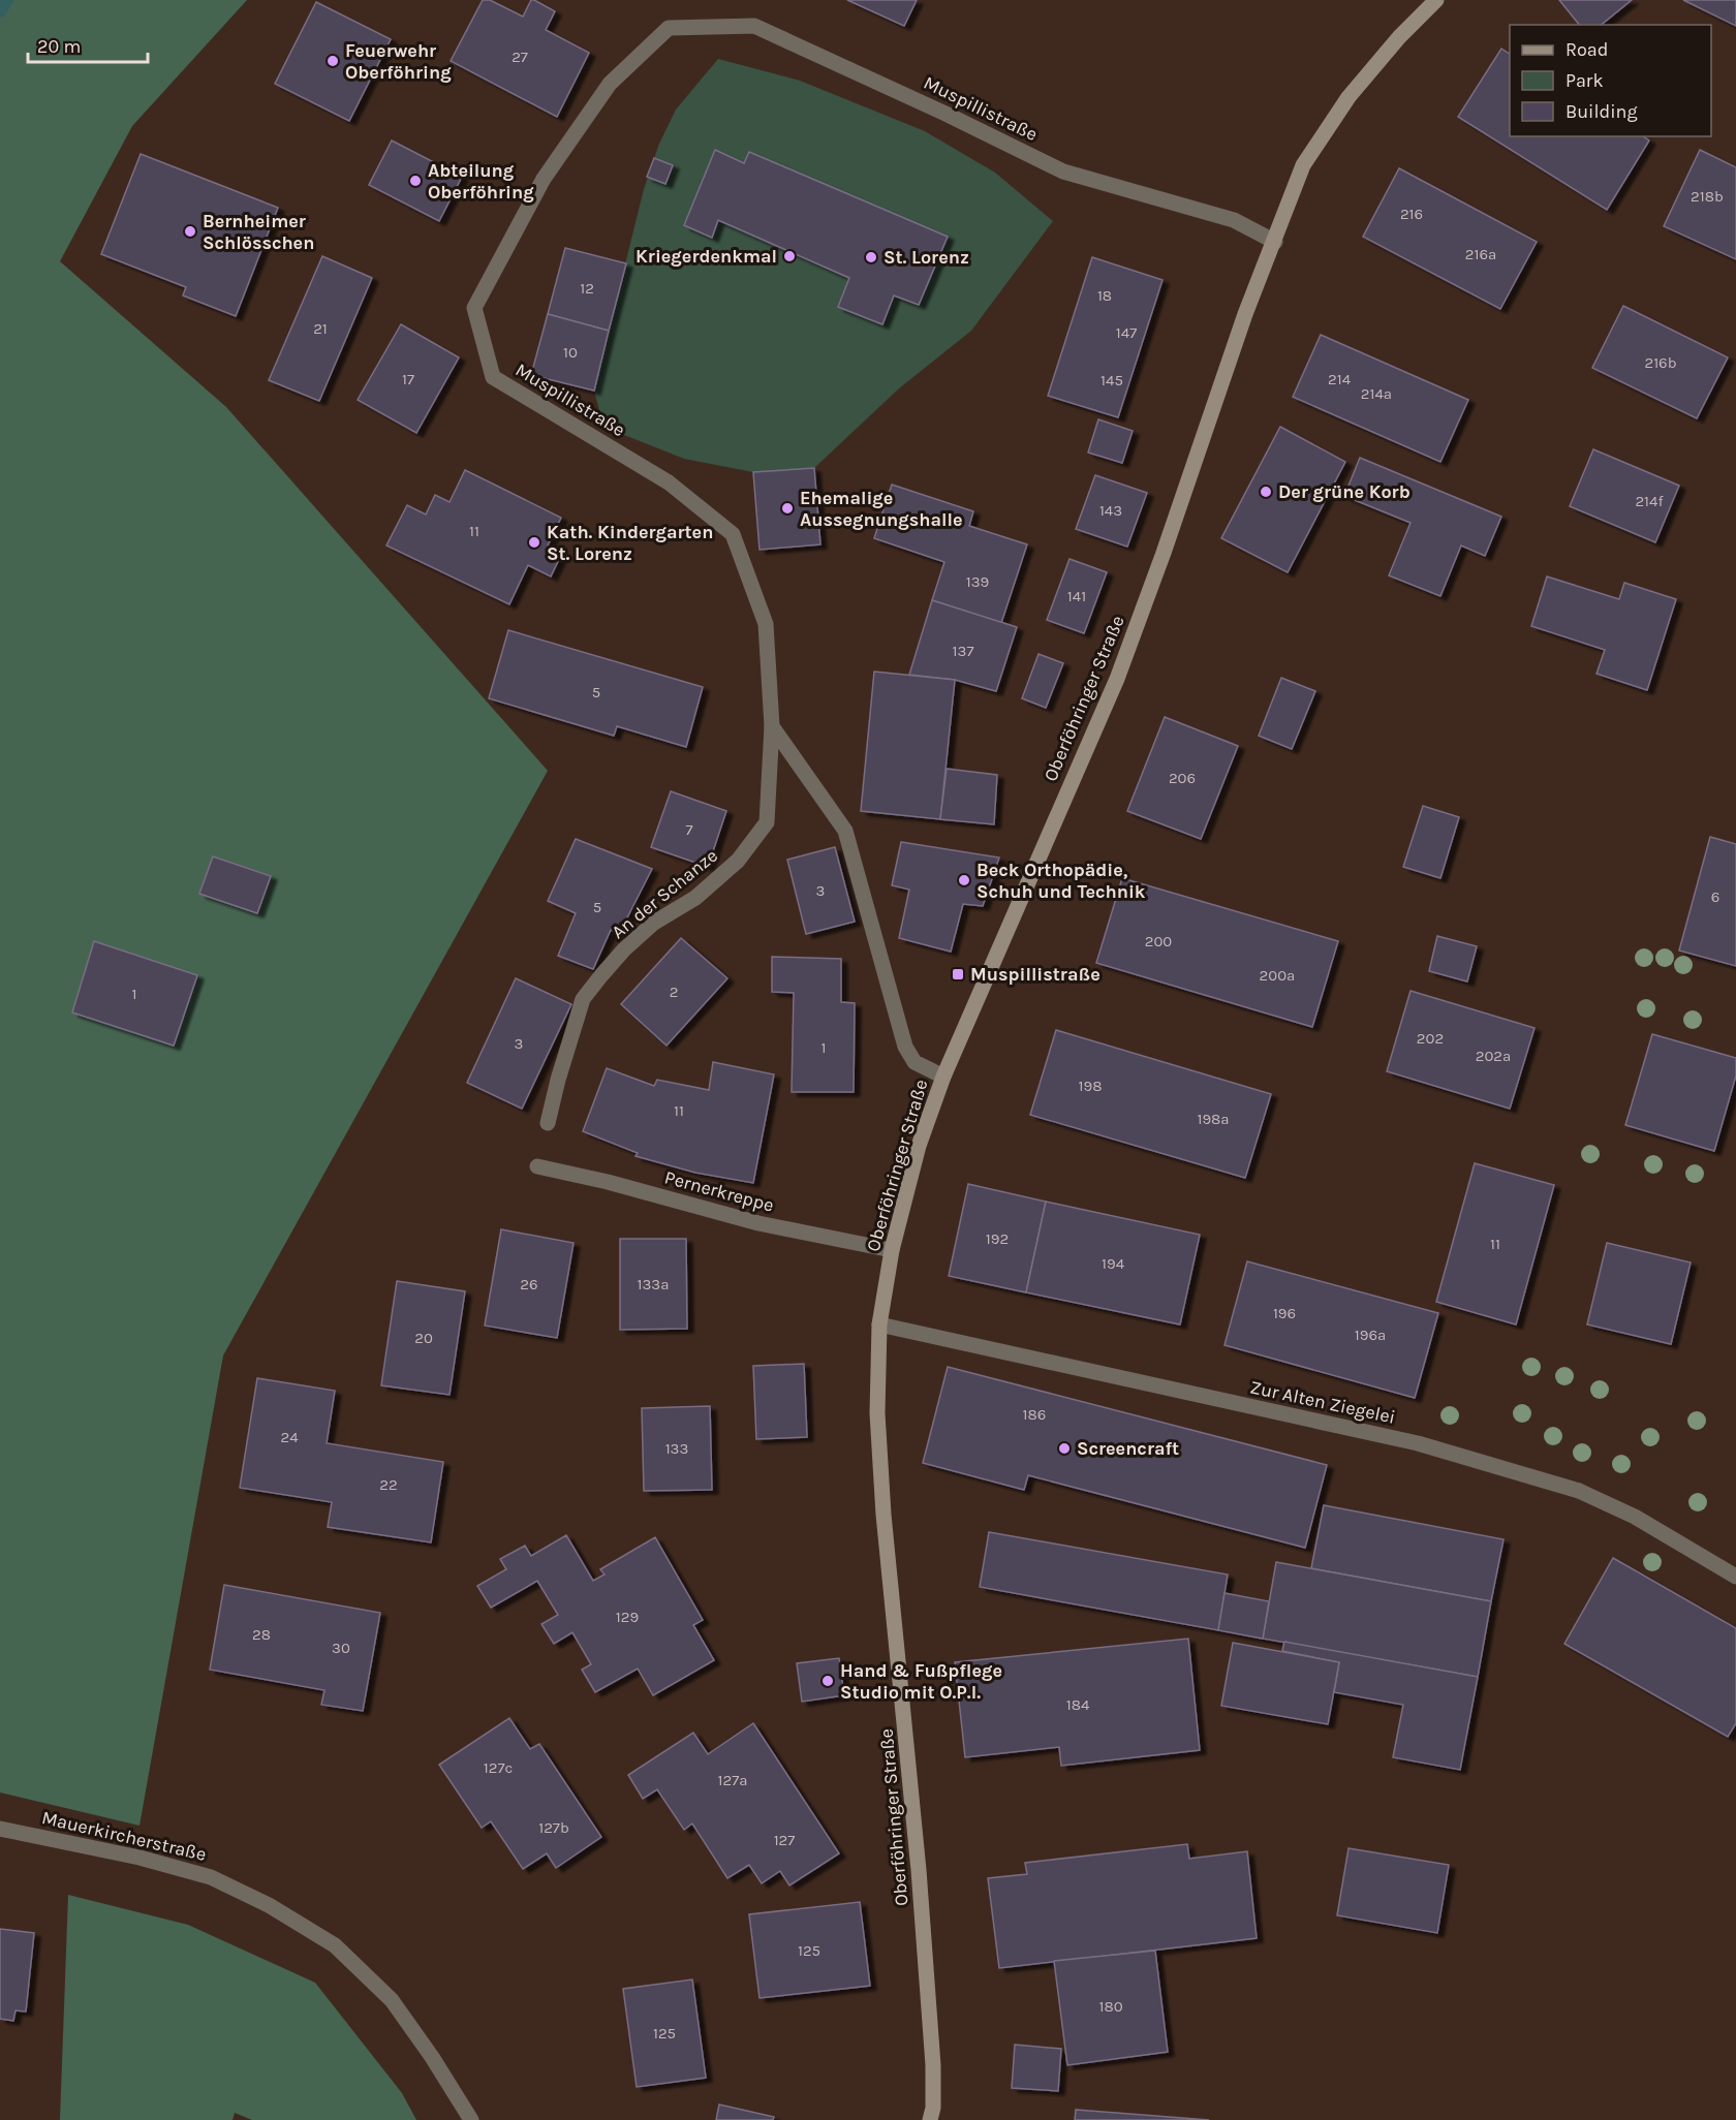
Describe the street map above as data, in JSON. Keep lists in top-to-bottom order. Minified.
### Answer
{"streets":{"main road":["Oberföhringer Straße"],"street":["Muspillistraße","An der Schanze","Pernerkreppe","Zur Alten Ziegelei","Mauerkircherstraße"]},"crossings":[["Muspillistraße","Oberföhringer Straße"],["Muspillistraße","An der Schanze"],["Oberföhringer Straße","Pernerkreppe"],["Oberföhringer Straße","Zur Alten Ziegelei"]],"places":{"other":["Feuerwehr Oberföhring","Abteilung Oberföhring","Bernheimer Schlösschen","Kriegerdenkmal","St. Lorenz","Der grüne Korb","Ehemalige Aussegnungshalle","Kath. Kindergarten St. Lorenz","Beck Orthopädie, Schuh und Technik","Screencraft","Hand & Fußpflege Studio mit O.P.I."],"transit":["Muspillistraße"]},"house_numbers":["27","218b","216","216a","12","18","21","147","10","216b","17","214","145","214a","214f","143","11","139","141","137","5","206","7","3","6","5","200","200a","2","1","202","3","1","202a","198","11","198a","192","11","194","26","133a","196","196a","20","186","24","133","22","129","28","30","184","127c","127a","127b","127","125","180","125"],"legend":["Road","Park","Building"],"scale_bar":"20 m"}
